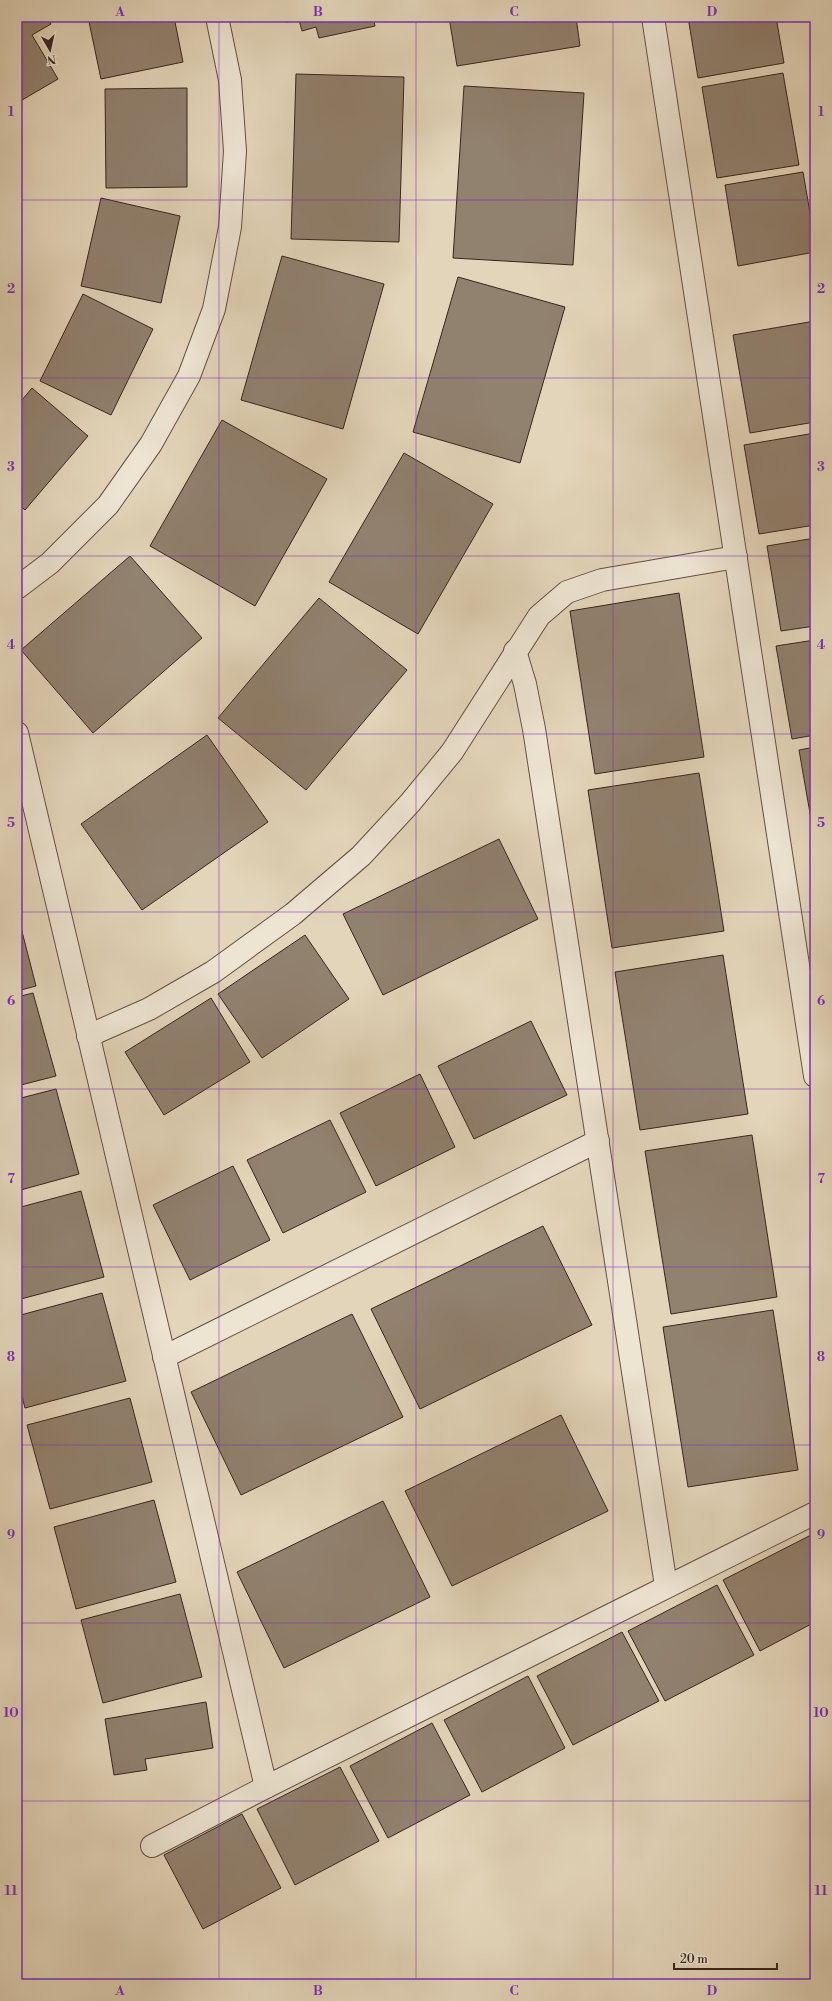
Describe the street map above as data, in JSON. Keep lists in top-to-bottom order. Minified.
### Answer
{"scale_bar":"20 m","north":"bottom","grid":{"columns":["A","B","C","D"],"rows":["1","2","3","4","5","6","7","8","9","10","11"]}}
